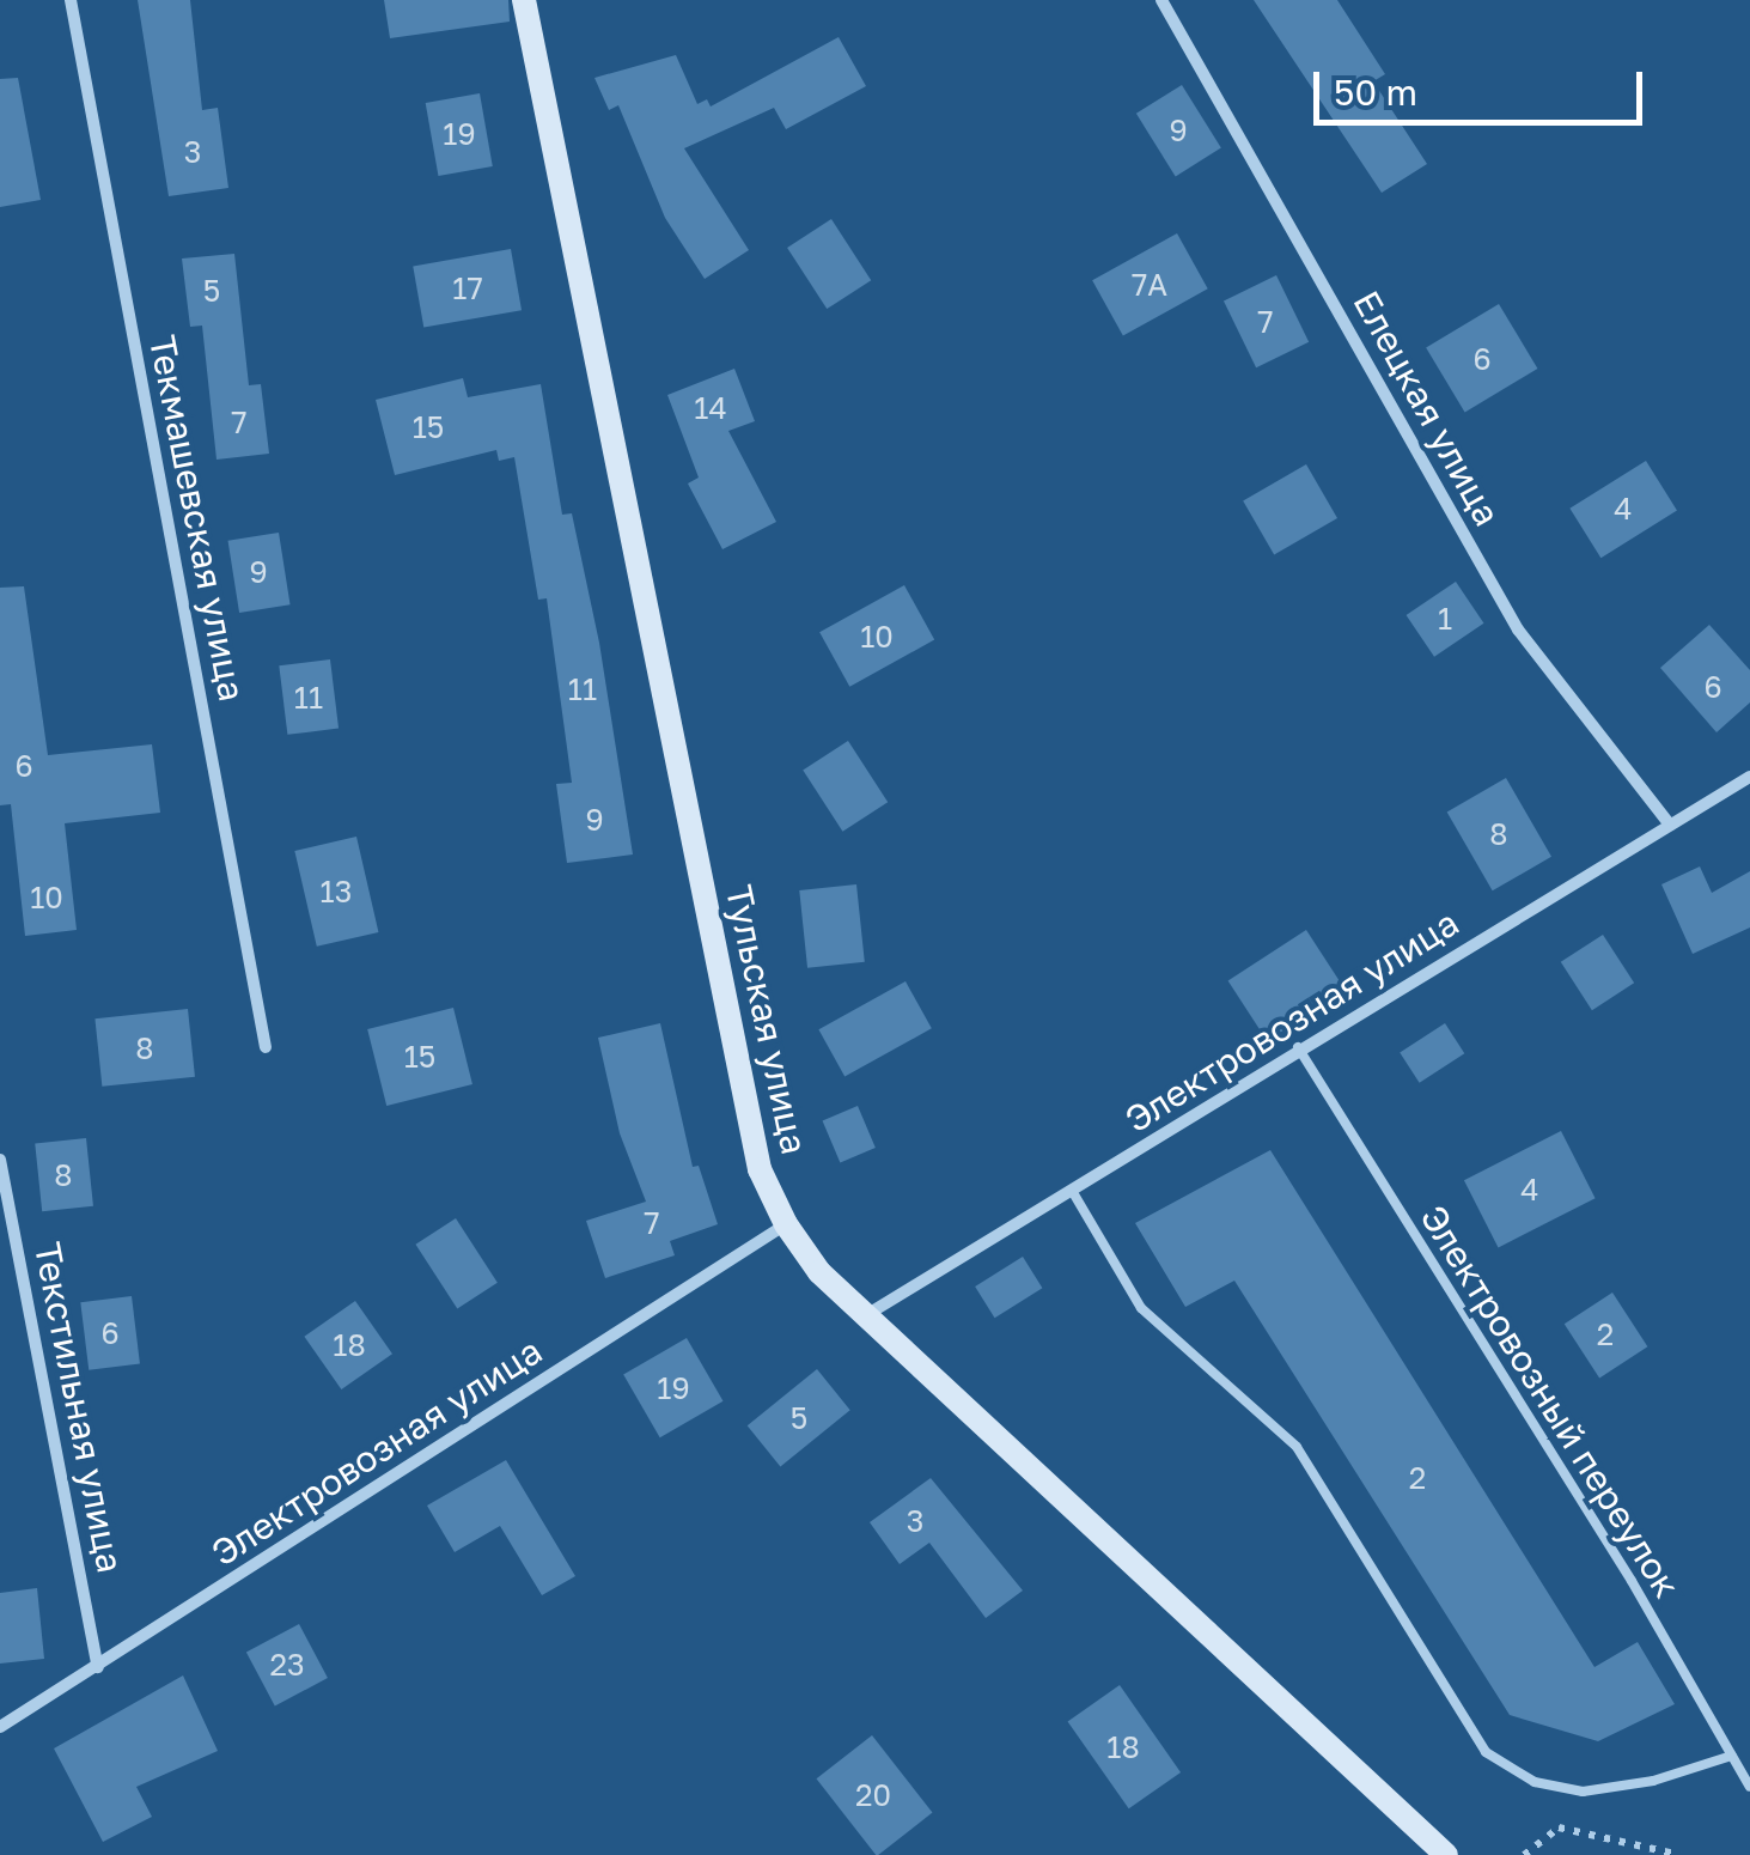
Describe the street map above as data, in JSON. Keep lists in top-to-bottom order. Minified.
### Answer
{"streets":{"main road":["Тульская улица"],"street":["Елецкая улица","Текмашевская улица","Электровозная улица","Текстильная улица"],"lane":["Электровозный переулок"]},"crossings":[["Елецкая улица","Электровозная улица"],["Тульская улица","Электровозная улица"],["Электровозная улица","Электровозный переулок"],["Электровозная улица","Текстильная улица"]],"house_numbers":["9","19","3","7А","17","5","7","6","14","7","15","4","9","1","10","6","11","11","6","9","8","13","10","8","15","8","4","7","6","2","18","19","5","2","3","23","18","20"],"scale_bar":"50 m"}
